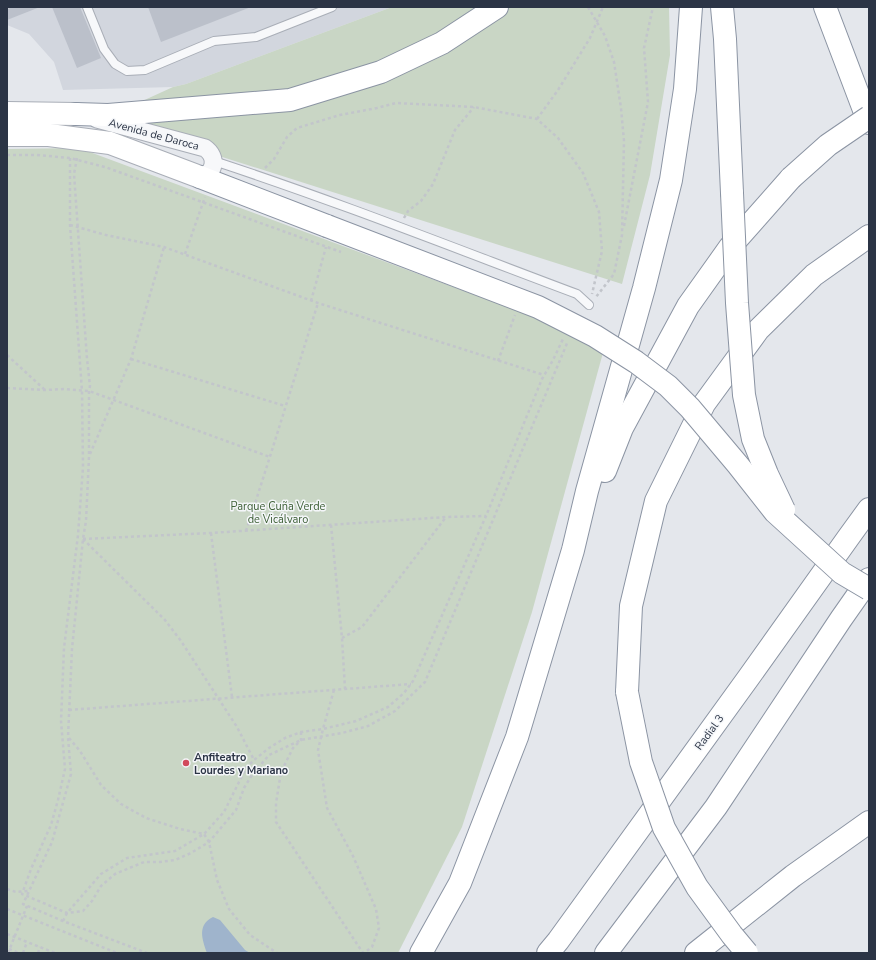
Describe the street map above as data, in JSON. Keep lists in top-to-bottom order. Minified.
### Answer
{"streets":{"main road":["Avenida de Daroca","Radial 3"]},"parks":["Parque Cuña Verde de Vicálvaro"],"places":["Anfiteatro Lourdes y Mariano"]}
